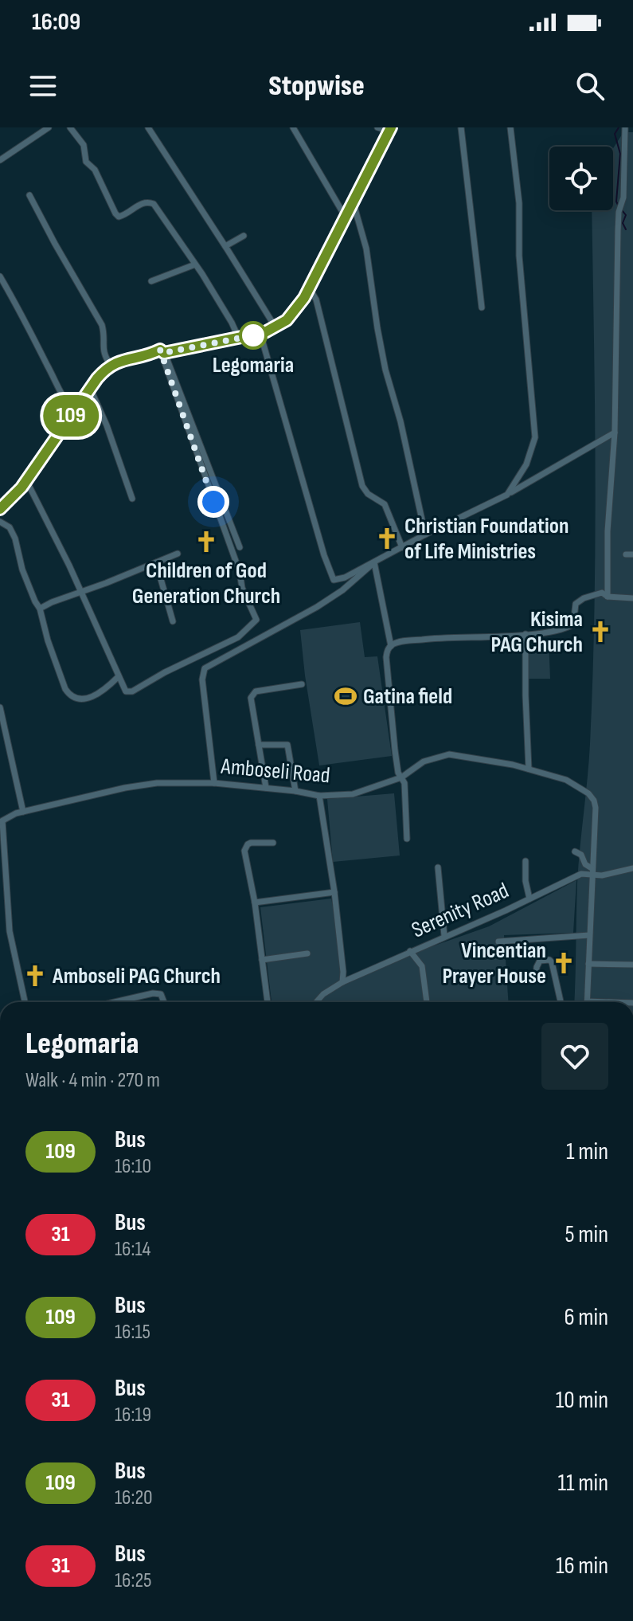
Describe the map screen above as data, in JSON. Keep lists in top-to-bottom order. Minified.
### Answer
{"streets":{"street":["Amboseli Road","Serenity Road"]},"crossings":[["Amboseli Road","Serenity Road"]],"places":{"other":["Legomaria"],"church":["Christian Foundation of Life Ministries","Children of God Generation Church","Kisima PAG Church","Vincentian Prayer House","Amboseli PAG Church"],"sports":["Gatina field"]},"lines":["bus line 109"],"page":{"status":"16:09","header":"Stopwise","on_map":"109","heading":["Legomaria","Walk · 4 min · 270 m"],"list":[{"mark":"109","name":"Bus","note":"16:10","value":"1 min"},{"mark":"31","name":"Bus","note":"16:14","value":"5 min"},{"mark":"109","name":"Bus","note":"16:15","value":"6 min"},{"mark":"31","name":"Bus","note":"16:19","value":"10 min"},{"mark":"109","name":"Bus","note":"16:20","value":"11 min"},{"mark":"31","name":"Bus","note":"16:25","value":"16 min"}]}}
